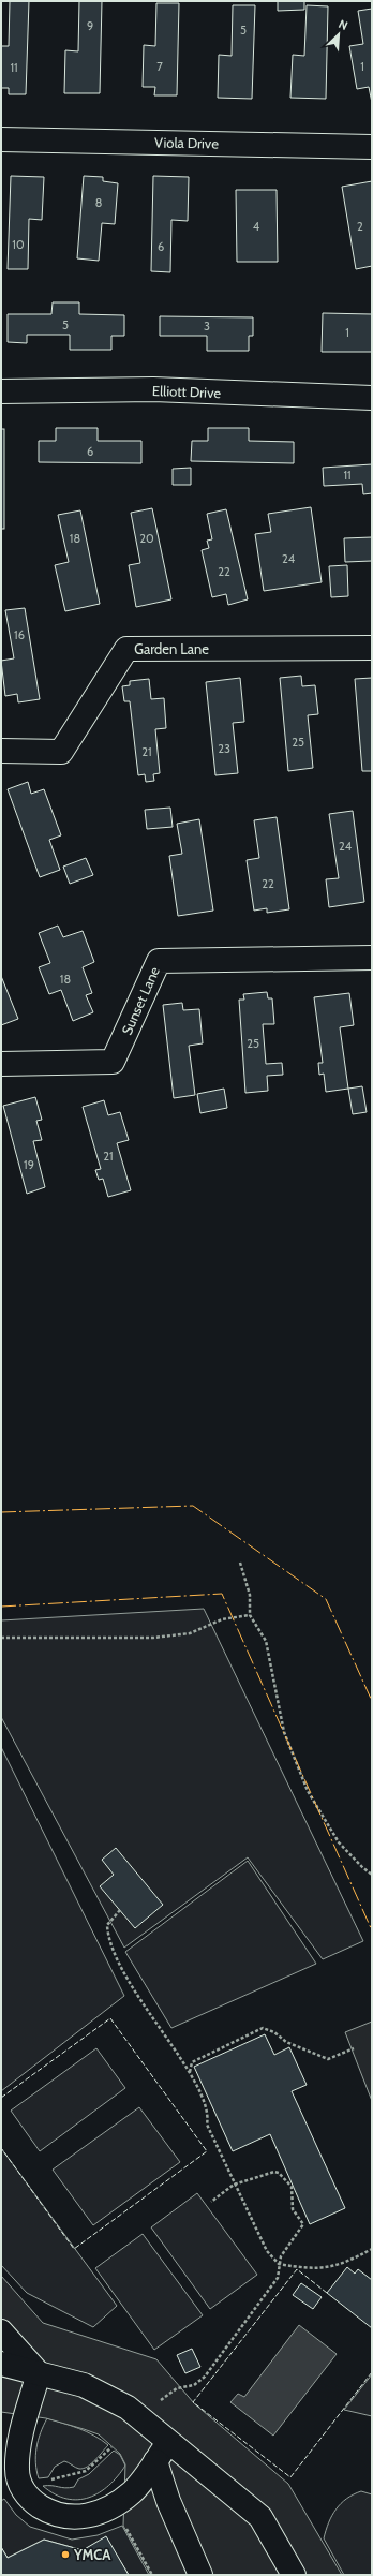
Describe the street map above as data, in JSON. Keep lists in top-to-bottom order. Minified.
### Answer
{"streets":{"street":["Viola Drive","Elliott Drive","Garden Lane","Sunset Lane"]},"places":["YMCA"],"house_numbers":["9","5","7","1","11","8","4","2","10","6","5","3","1","6","11","18","20","24","22","16","25","23","21","24","22","18","25","21","19"],"north":"top right"}
